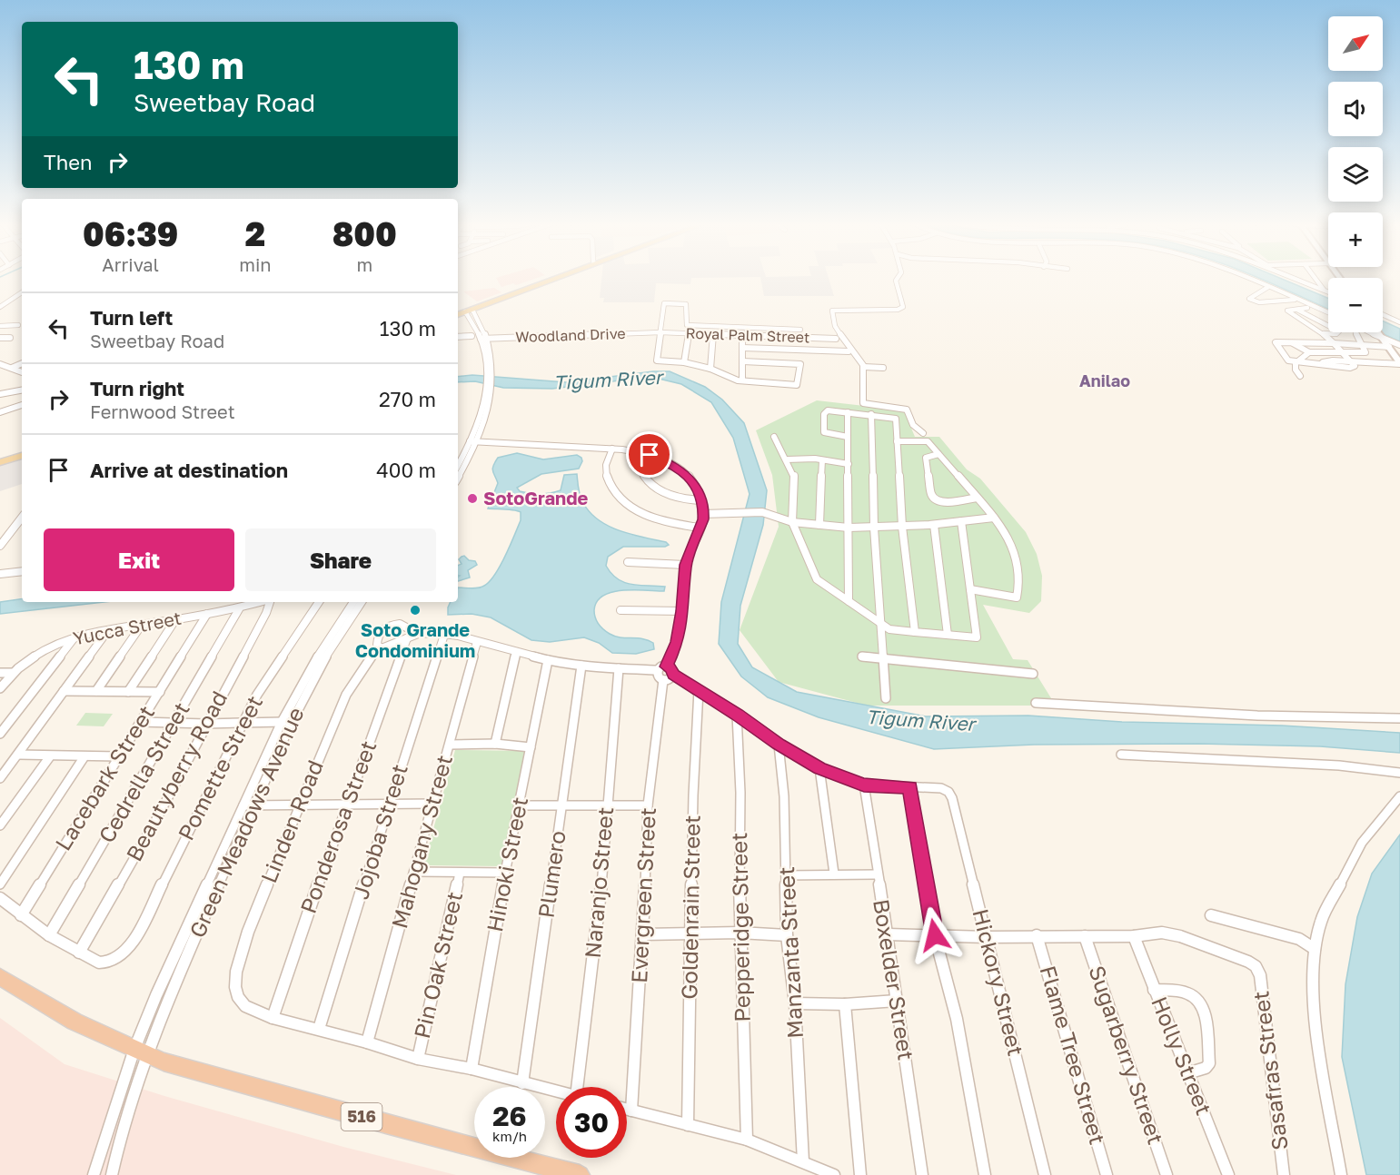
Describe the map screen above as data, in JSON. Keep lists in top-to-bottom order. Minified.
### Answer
{"streets":{"highway":["516"],"street":["Woodland Drive","Royal Palm Street","Yucca Street","Pomette Street","Cedrella Street","Beautyberry Road","Lacebark Street","Linden Road","Green Meadows Avenue","Ponderosa Street","Jojoba Street","Mahogany Street","Hinoki Street","Plumero","Naranjo Street","Evergreen Street","Goldenrain Street","Pepperidge Street","Manzanta Street","Pin Oak Street","Boxelder Street","Hickory Street","Flame Tree Street","Sugarberry Street","Holly Street","Sasafras Street"]},"crossings":[["Woodland Drive","Royal Palm Street"],["Yucca Street","Cedrella Street"],["Yucca Street","Lacebark Street"],["Pomette Street","Beautyberry Road"],["Linden Road","Ponderosa Street"],["Green Meadows Avenue","516"],["Holly Street","Sasafras Street"]],"districts":["Anilao"],"water":["Tigum River"],"places":["SotoGrande","Soto Grande Condominium"],"north":"top right","page":{"map_buttons":["+","−"],"turn":["130 m","Sweetbay Road"],"then":"Then","eta":["06:39","Arrival","2","min","800","m"],"list":[{"name":"Turn left","note":"Sweetbay Road","value":"130 m"},{"name":"Turn right","note":"Fernwood Street","value":"270 m"},{"name":"Arrive at destination","value":"400 m"}],"buttons":["Exit","Share"],"speed":"26 km/h","limit":"30"}}
